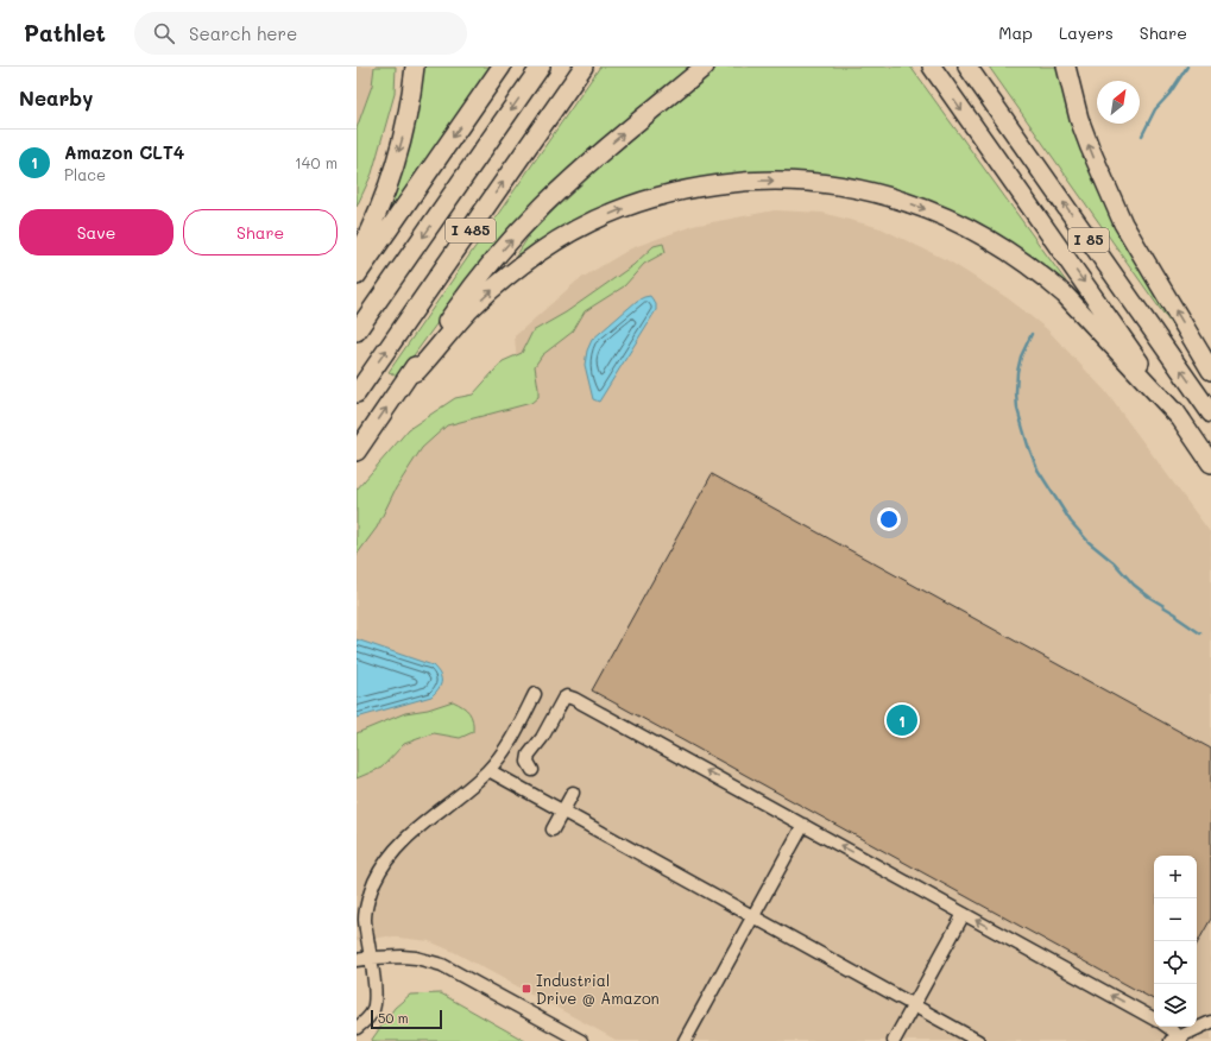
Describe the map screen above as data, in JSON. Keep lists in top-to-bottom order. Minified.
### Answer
{"streets":{"highway":["I 485","I 85"]},"places":{"transit":["Industrial Drive @ Amazon"]},"scale_bar":"50 m","north":"top right","page":{"header":"Pathlet","search":"Search here","nav":["Map","Layers","Share"],"heading":"Nearby","list":[{"mark":"1","name":"Amazon CLT4","note":"Place","value":"140 m"}],"buttons":["Save","Share"],"pins":"1","map_buttons":["+","−"],"scale":"50 m"}}
